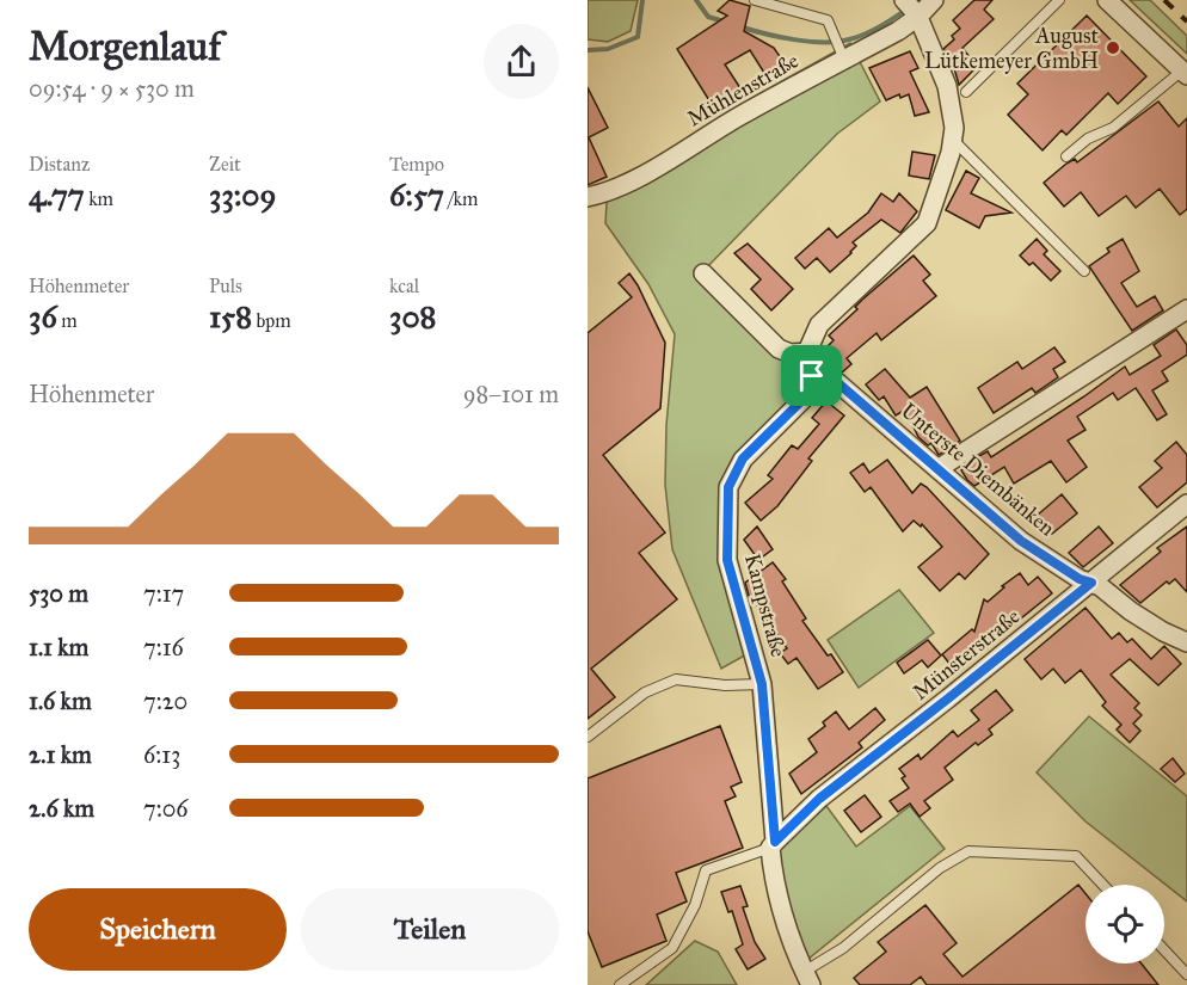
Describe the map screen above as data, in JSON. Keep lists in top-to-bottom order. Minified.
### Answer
{"streets":{"street":["Mühlenstraße","Unterste Diembänken","Kampstraße","Münsterstraße"]},"crossings":[["Unterste Diembänken","Kampstraße"],["Unterste Diembänken","Münsterstraße"],["Kampstraße","Münsterstraße"]],"places":["August Lütkemeyer GmbH"],"page":{"heading":["Morgenlauf","09:54 · 9 × 530 m"],"stats":[["Distanz","4.77 km"],["Zeit","33:09"],["Tempo","6:57 /km"],["Höhenmeter","36 m"],["Puls","158 bpm"],["kcal","308"]],"chart":["Höhenmeter","98–101 m"],"list":[{"name":"530 m","note":"7:17"},{"name":"1.1 km","note":"7:16"},{"name":"1.6 km","note":"7:20"},{"name":"2.1 km","note":"6:13"},{"name":"2.6 km","note":"7:06"}],"buttons":["Speichern","Teilen"]}}
